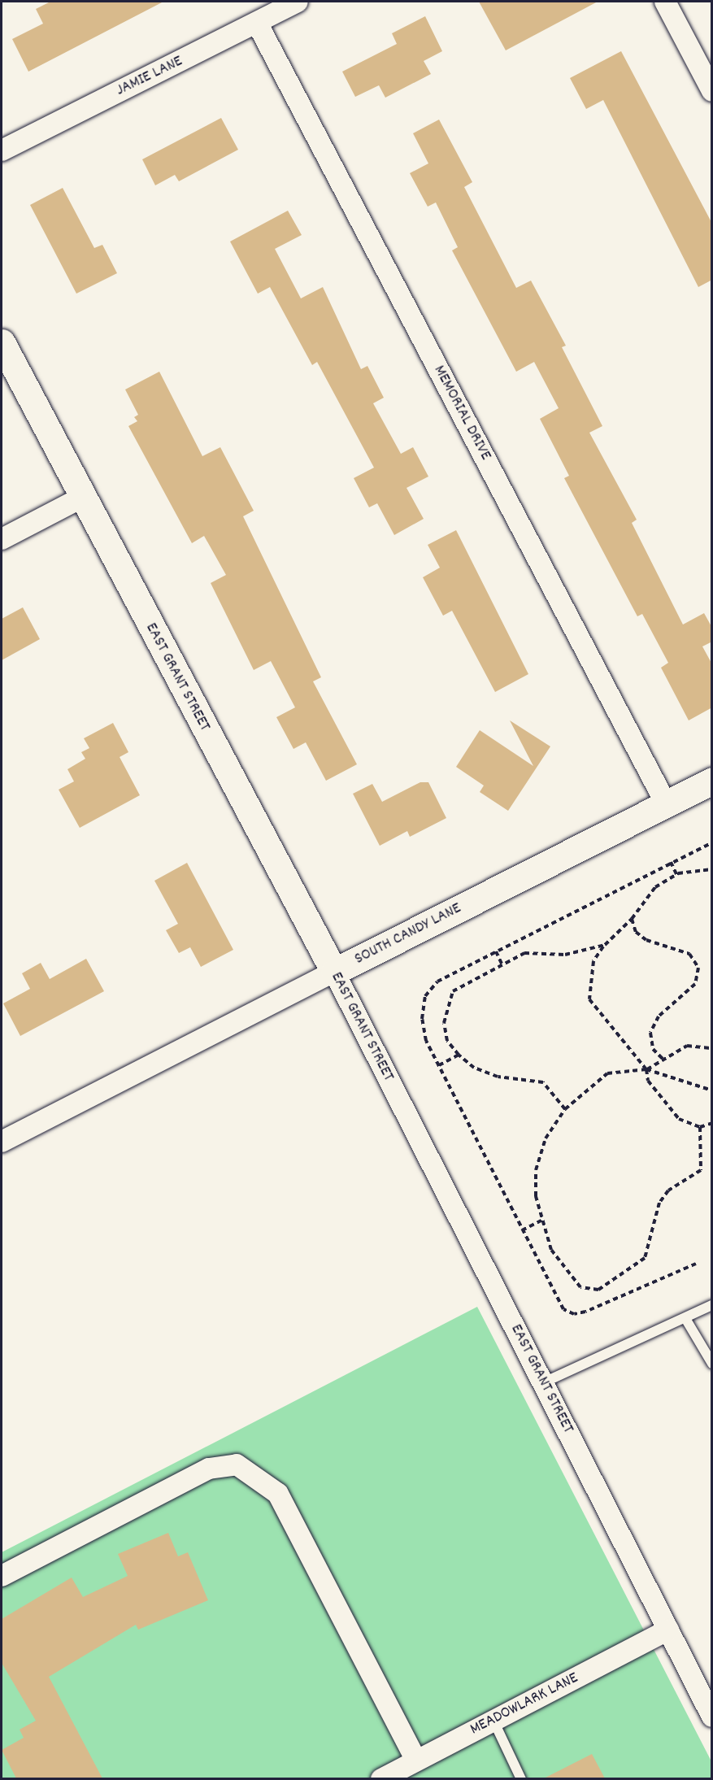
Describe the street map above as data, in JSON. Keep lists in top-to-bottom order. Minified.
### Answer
{"streets":{"main road":["EAST GRANT STREET","SOUTH CANDY LANE"],"street":["JAMIE LANE","MEMORIAL DRIVE","MEADOWLARK LANE"]},"crossings":[["JAMIE LANE","MEMORIAL DRIVE"],["MEMORIAL DRIVE","SOUTH CANDY LANE"],["EAST GRANT STREET","SOUTH CANDY LANE"],["EAST GRANT STREET","MEADOWLARK LANE"]]}
